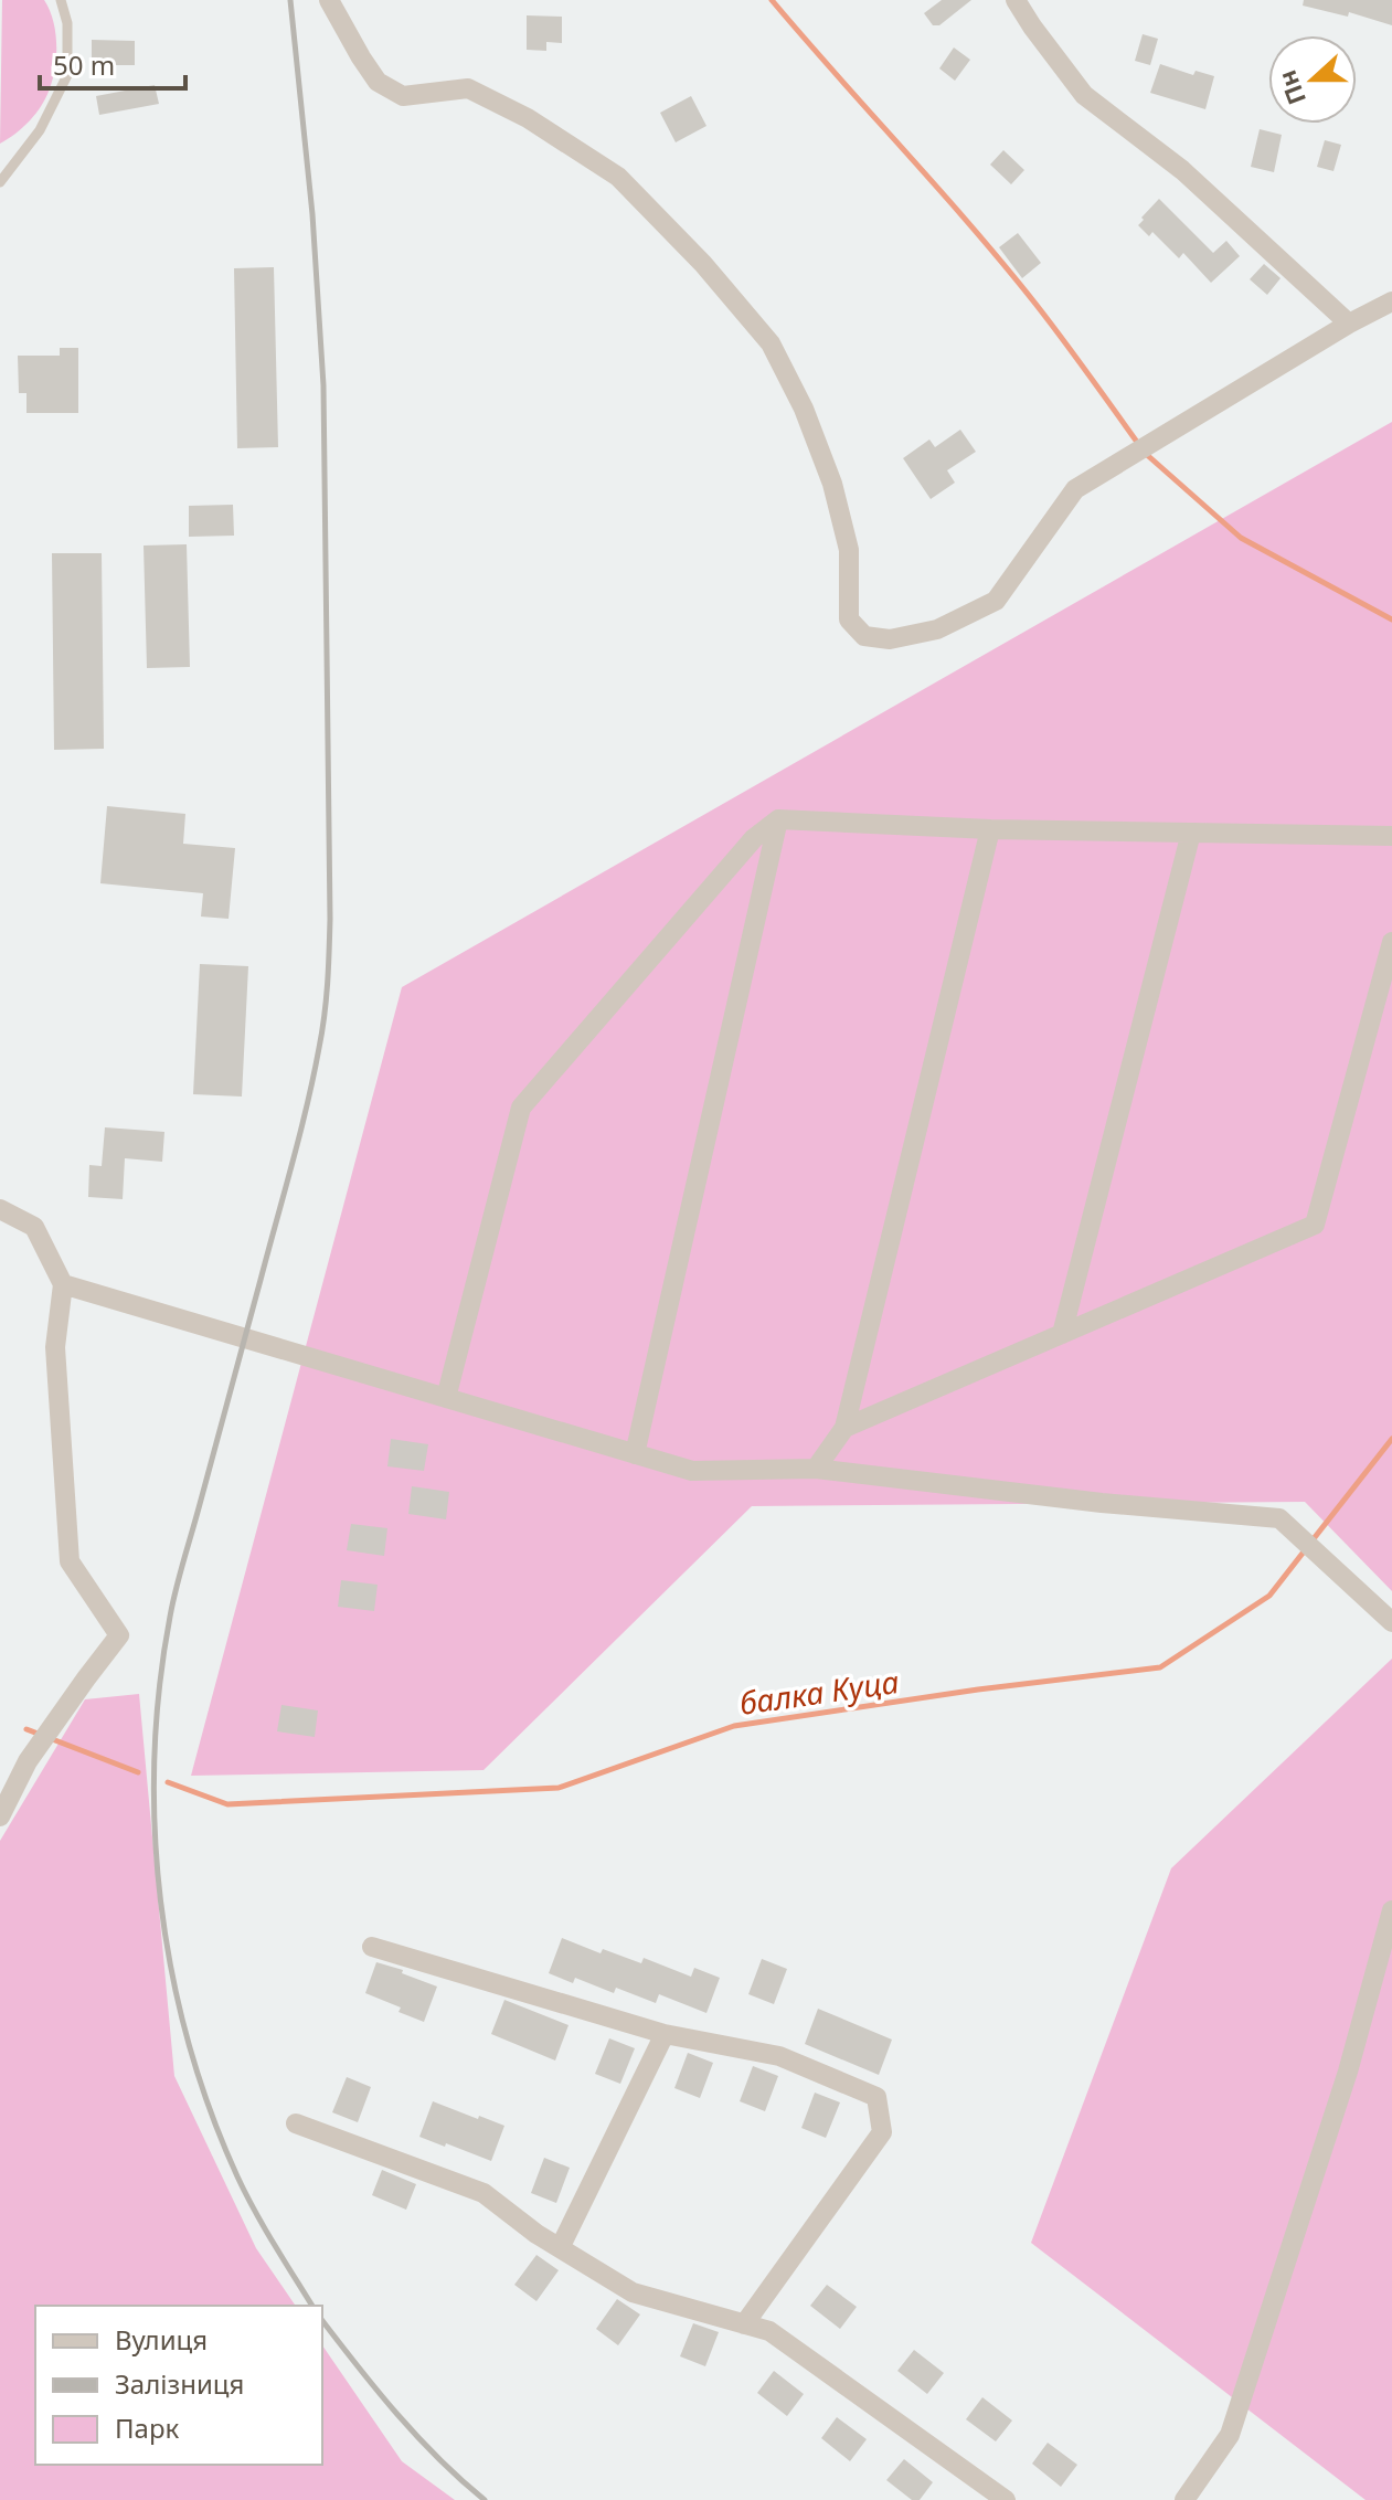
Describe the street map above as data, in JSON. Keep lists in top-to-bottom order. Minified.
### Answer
{"water":["балка Куца"],"legend":["Вулиця","Залізниця","Парк"],"scale_bar":"50 m","north":"left"}
